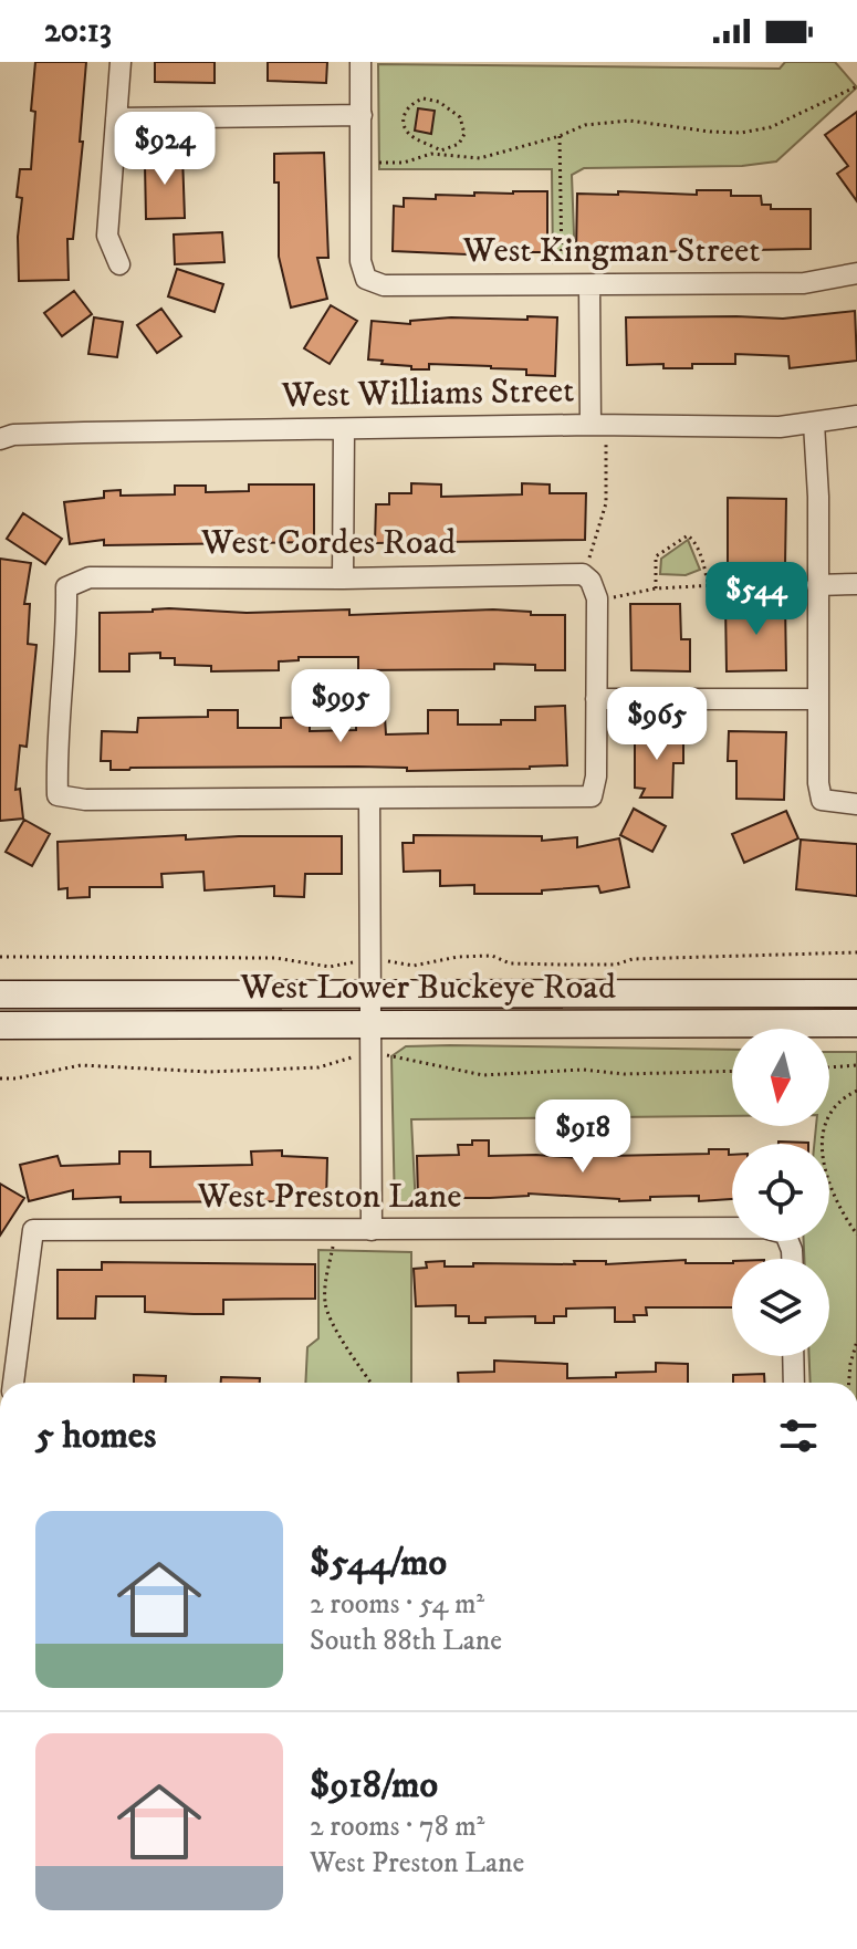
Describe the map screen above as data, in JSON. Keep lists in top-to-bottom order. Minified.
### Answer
{"streets":{"main road":["West Lower Buckeye Road"],"street":["West Kingman Street","West Williams Street","West Cordes Road","West Preston Lane"]},"north":"bottom","page":{"status":"20:13","price":["$924","$544","$995","$965","$918"],"heading":"5 homes","list":[{"name":"$544/mo","note":"2 rooms · 54 m² · South 88th Lane"},{"name":"$918/mo","note":"2 rooms · 78 m² · West Preston Lane"}]}}
